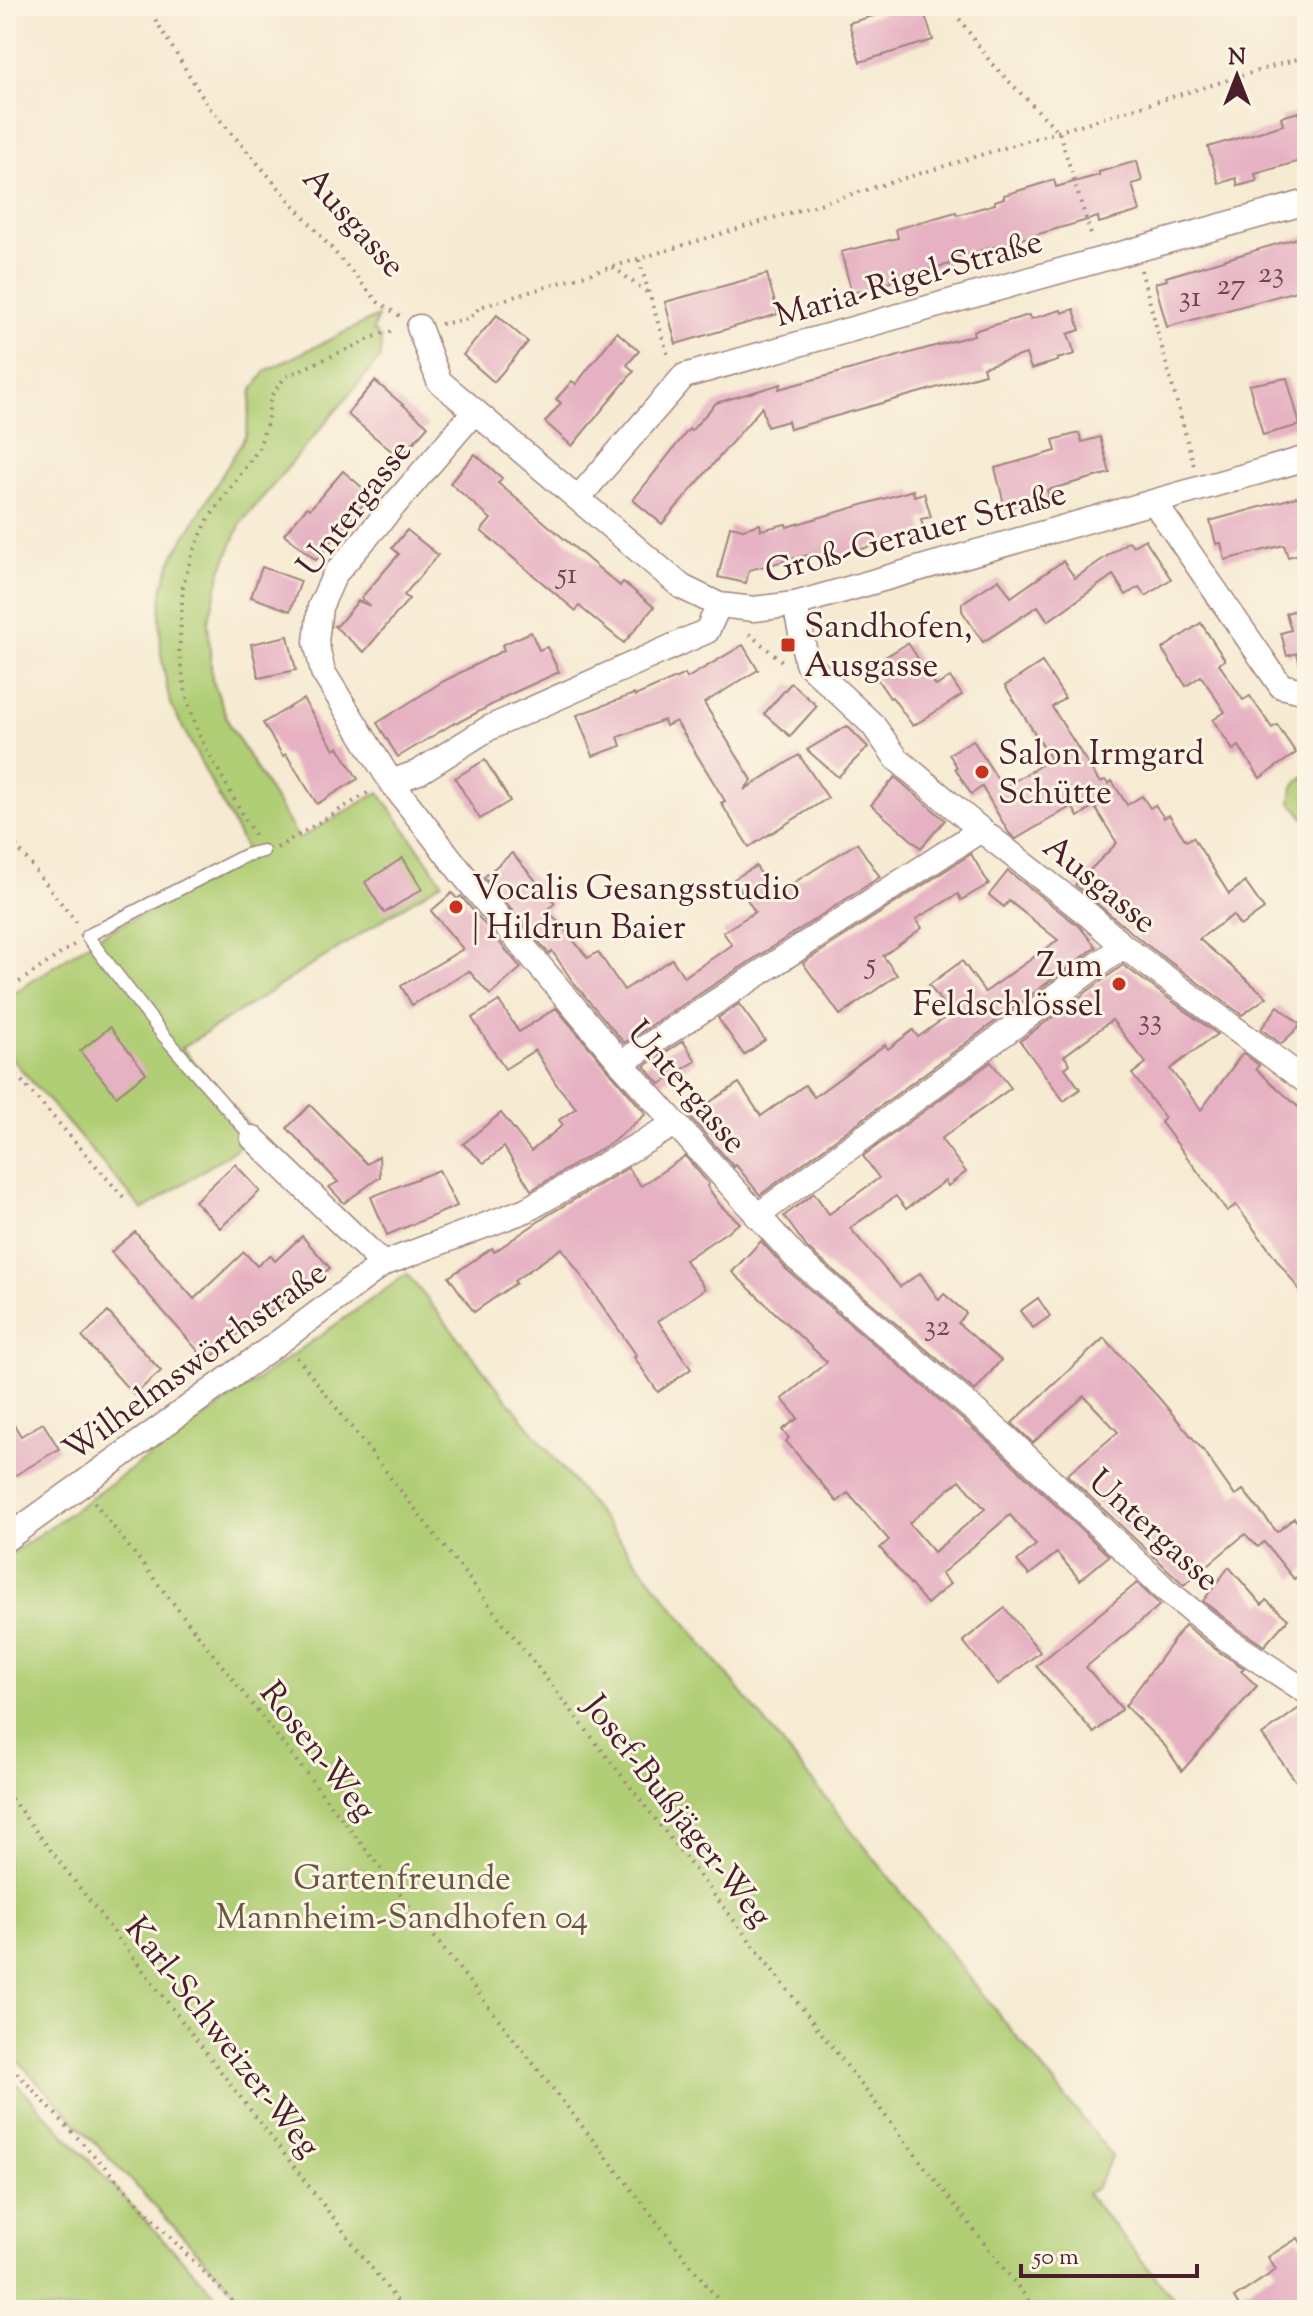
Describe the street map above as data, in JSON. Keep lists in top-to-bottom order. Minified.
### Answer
{"streets":{"street":["Ausgasse","Maria-Rigel-Straße","Untergasse","Groß-Gerauer Straße","Wilhelmswörthstraße"],"path":["Rosen-Weg","Josef-Bußjäger-Weg","Karl-Schweizer-Weg"]},"crossings":[["Untergasse","Wilhelmswörthstraße"],["Wilhelmswörthstraße","Rosen-Weg"],["Wilhelmswörthstraße","Josef-Bußjäger-Weg"]],"parks":["Gartenfreunde Mannheim-Sandhofen 04"],"places":{"transit":["Sandhofen, Ausgasse"],"other":["Salon Irmgard Schütte","Vocalis Gesangsstudio | Hildrun Baier","Zum Feldschlössel"]},"house_numbers":["23","27","31","51","5","33","32"],"scale_bar":"50 m","north":"top"}
